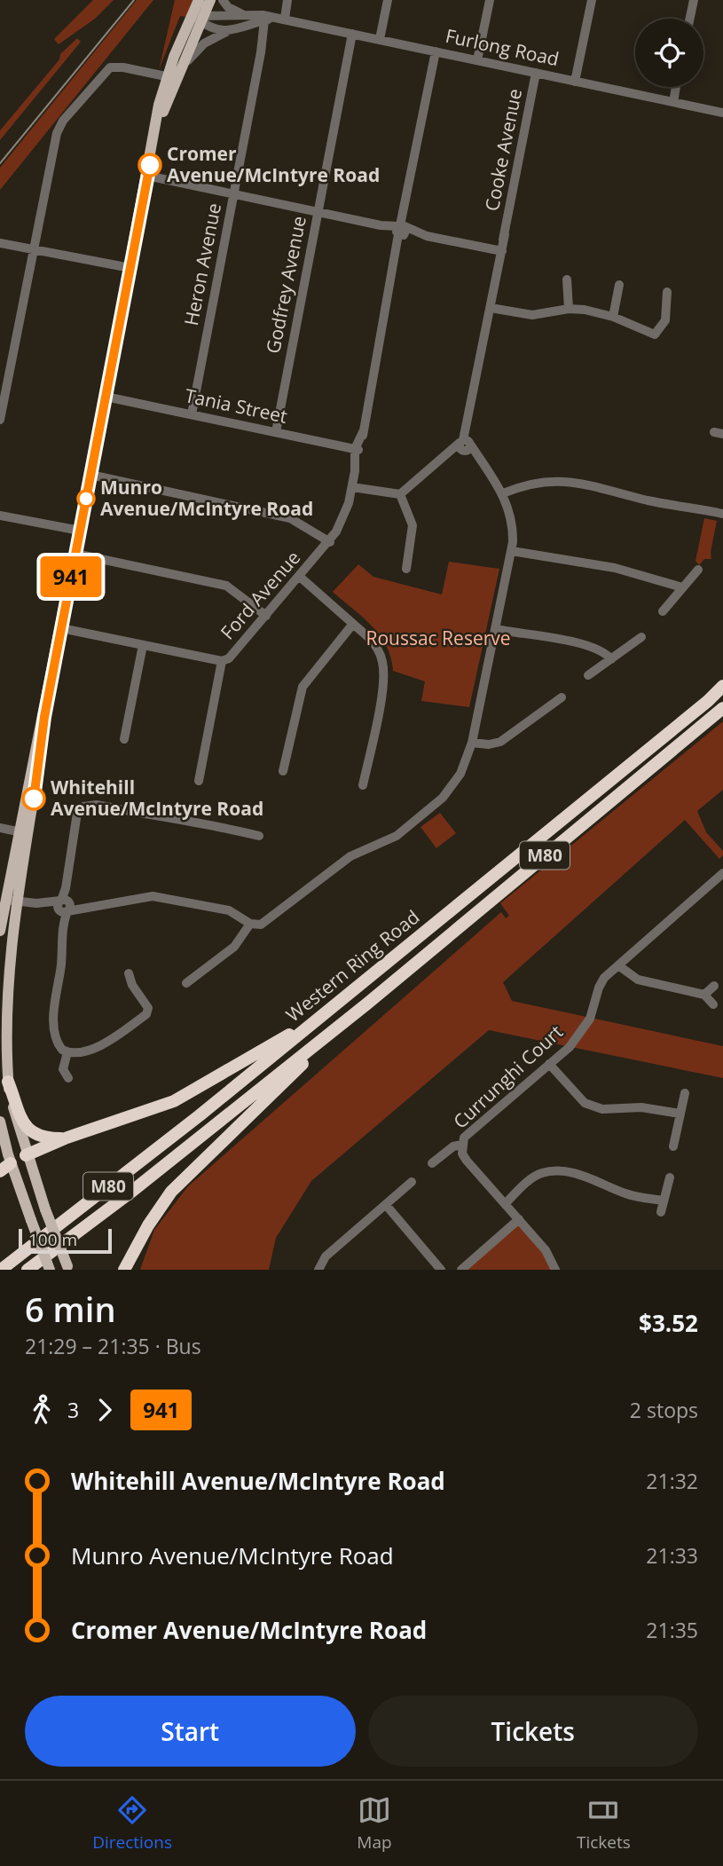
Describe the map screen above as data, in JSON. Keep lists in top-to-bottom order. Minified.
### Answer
{"streets":{"highway":["M80","Western Ring Road"],"street":["Furlong Road","Cooke Avenue","Heron Avenue","Godfrey Avenue","Tania Street","Ford Avenue","Currunghi Court"]},"crossings":[["Furlong Road","Cooke Avenue"],["Furlong Road","Heron Avenue"],["Furlong Road","Godfrey Avenue"],["Furlong Road","Ford Avenue"],["Heron Avenue","Tania Street"],["Godfrey Avenue","Tania Street"],["Tania Street","Ford Avenue"]],"parks":["Roussac Reserve"],"places":["Cromer Avenue/McIntyre Road","Munro Avenue/McIntyre Road","Whitehill Avenue/McIntyre Road"],"lines":["bus line 941"],"scale_bar":"100 m","page":{"on_map":"941","scale":"100 m","heading":["6 min","21:29 – 21:35 · Bus","$3.52"],"legs":["3","941","2 stops"],"list":[{"name":"Whitehill Avenue/McIntyre Road","value":"21:32"},{"name":"Munro Avenue/McIntyre Road","value":"21:33"},{"name":"Cromer Avenue/McIntyre Road","value":"21:35"}],"buttons":["Start","Tickets"],"tabs":["Directions","Map","Tickets"]}}
